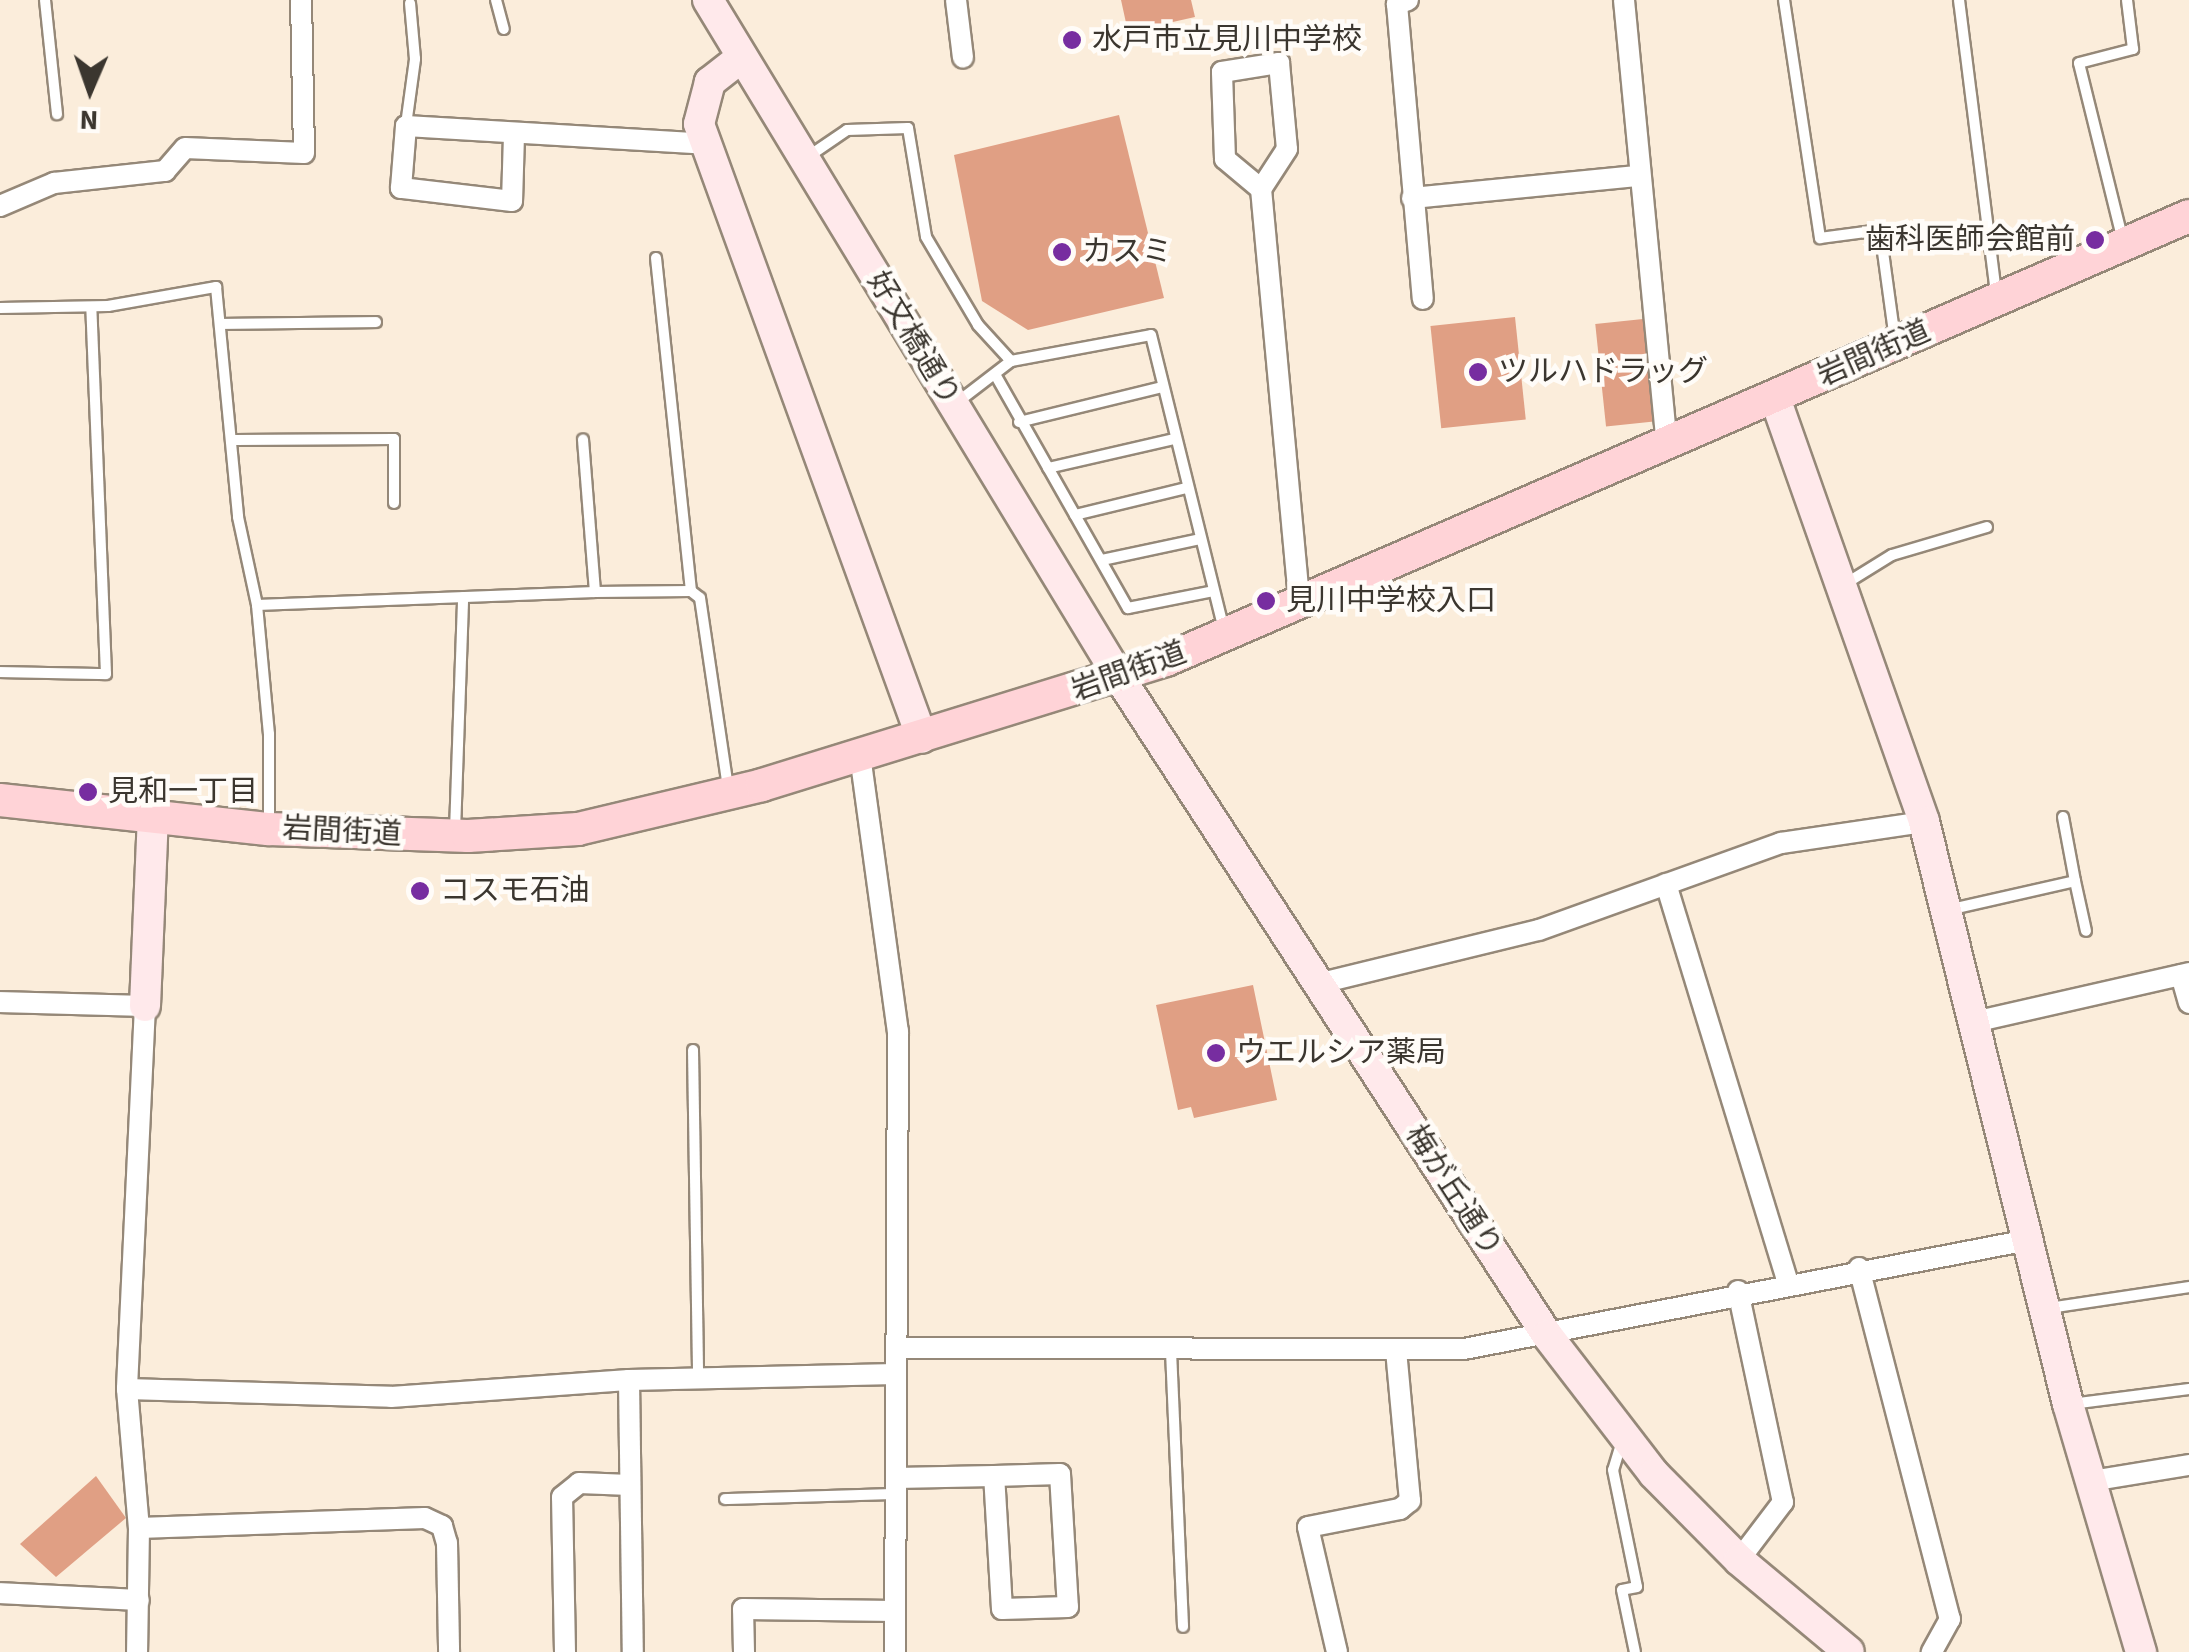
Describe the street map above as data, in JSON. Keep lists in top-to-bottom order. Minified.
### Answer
{"streets":{"main road":["岩間街道"],"street":["好文橋通り","梅が丘通り"]},"crossings":[["好文橋通り","岩間街道"],["好文橋通り","梅が丘通り"],["岩間街道","梅が丘通り"]],"places":["水戸市立見川中学校","歯科医師会館前","カスミ","ツルハドラッグ","見川中学校入口","見和一丁目","コスモ石油","ウエルシア薬局"],"north":"bottom"}
